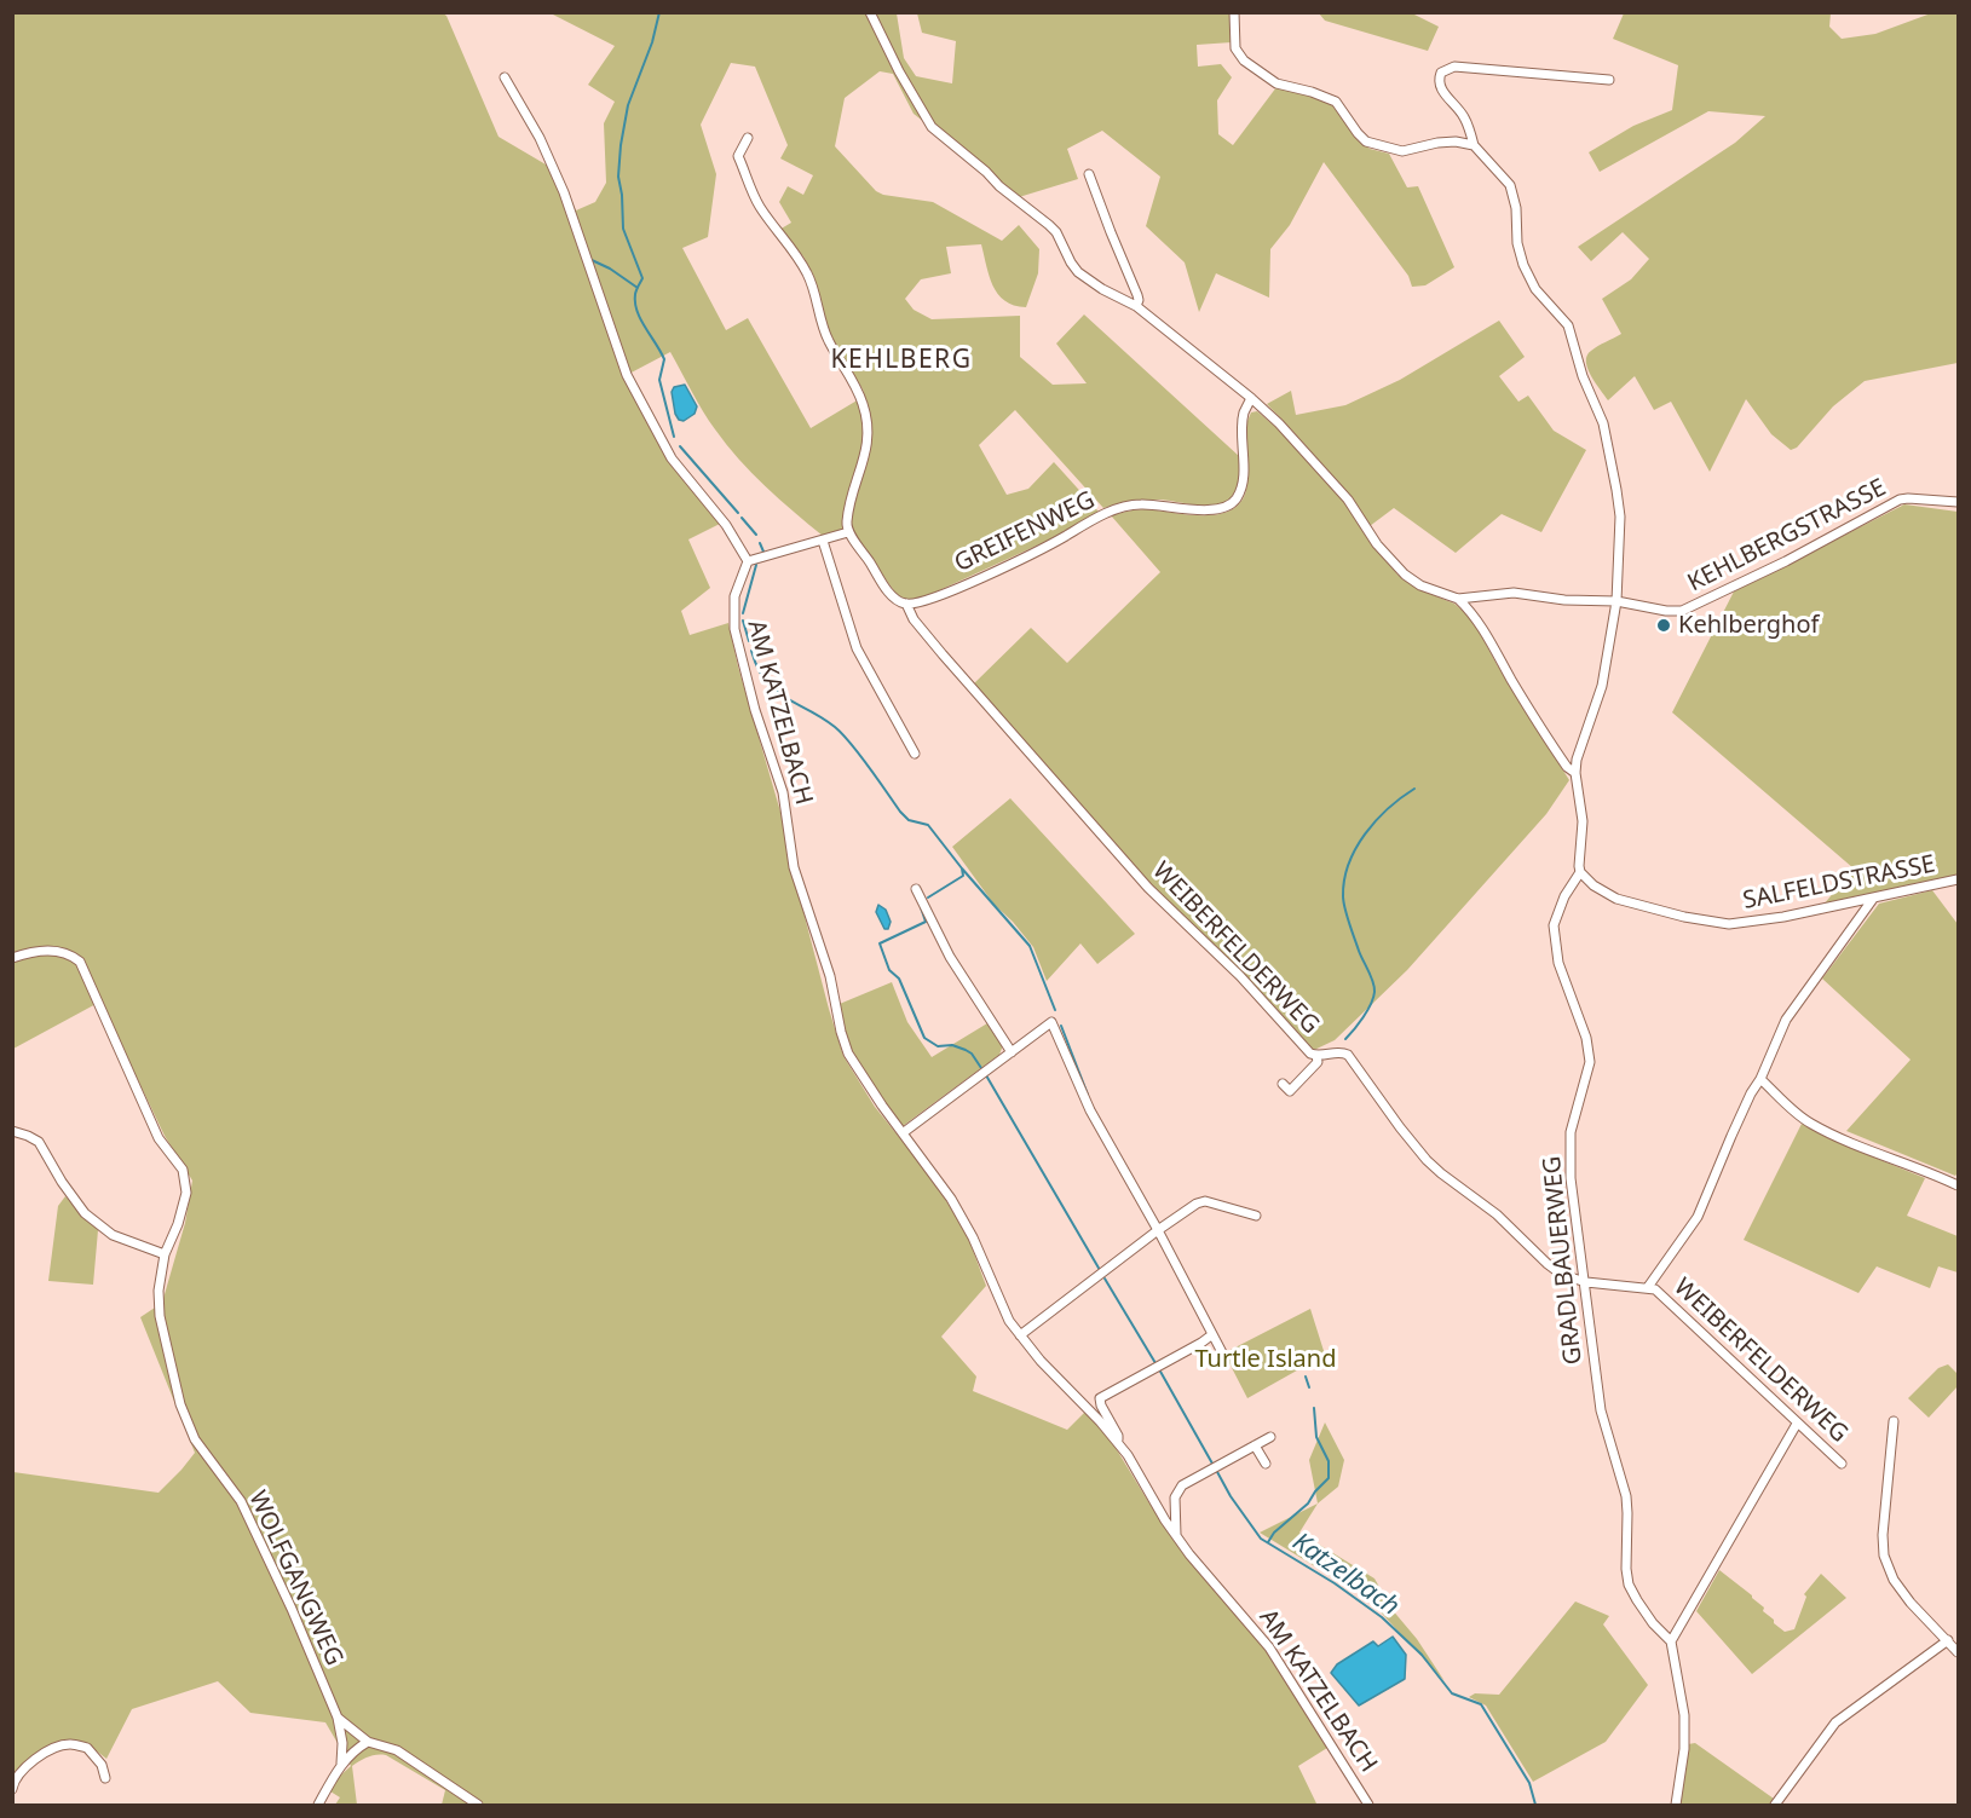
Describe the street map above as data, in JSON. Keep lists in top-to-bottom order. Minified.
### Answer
{"streets":{"street":["GREIFENWEG","KEHLBERGSTRASSE","AM KATZELBACH","SALFELDSTRASSE","WEIBERFELDERWEG","GRADLBAUERWEG","WOLFGANGWEG"]},"crossings":[["GREIFENWEG","WEIBERFELDERWEG"],["SALFELDSTRASSE","GRADLBAUERWEG"],["WEIBERFELDERWEG","GRADLBAUERWEG"]],"districts":["KEHLBERG"],"water":["Katzelbach"],"parks":["Turtle Island"],"places":["Kehlberghof"]}
